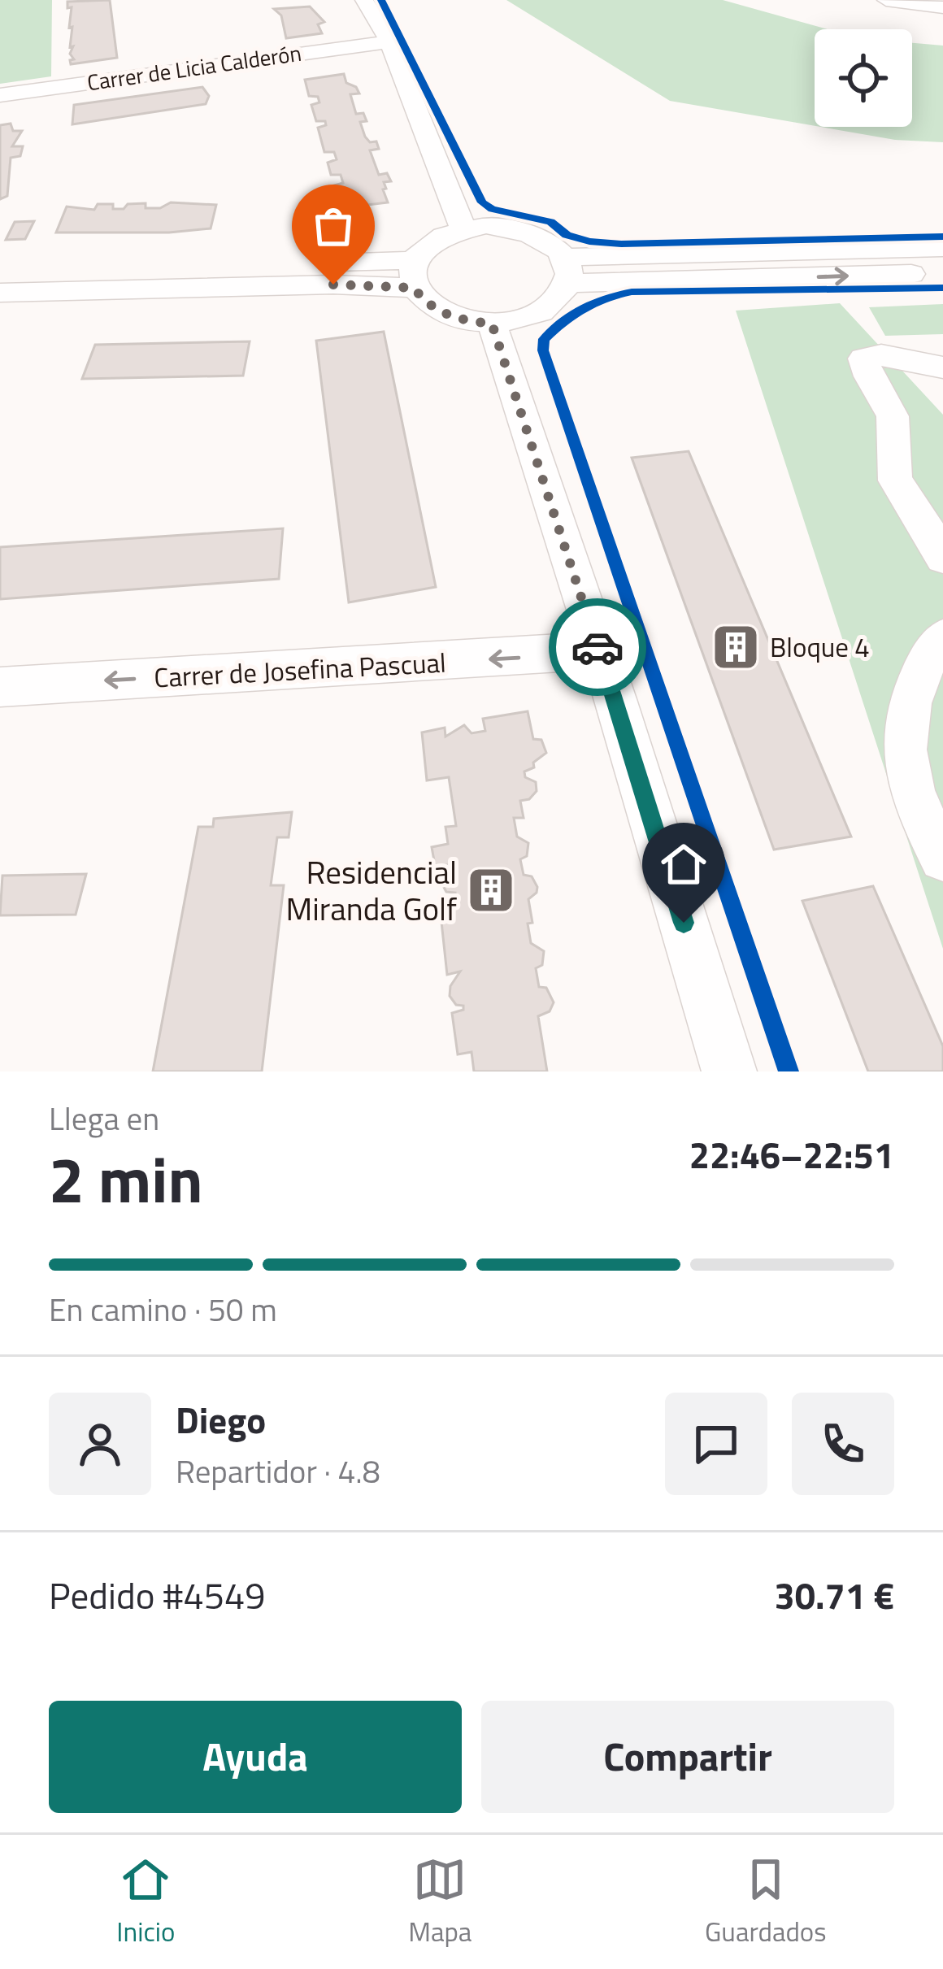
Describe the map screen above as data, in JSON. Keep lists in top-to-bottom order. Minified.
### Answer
{"streets":{"street":["Carrer de Licia Calderón","Carrer de Josefina Pascual"]},"one_way":["Carrer de Josefina Pascual"],"places":{"building":["Bloque 4","Residencial Miranda Golf"]},"page":{"heading":["2 min","Llega en","22:46–22:51"],"panel":["Diego","Repartidor · 4.8","Pedido #4549","30.71 €"],"bar":"En camino · 50 m","buttons":["Ayuda","Compartir"],"tabs":["Inicio","Mapa","Guardados"]}}
